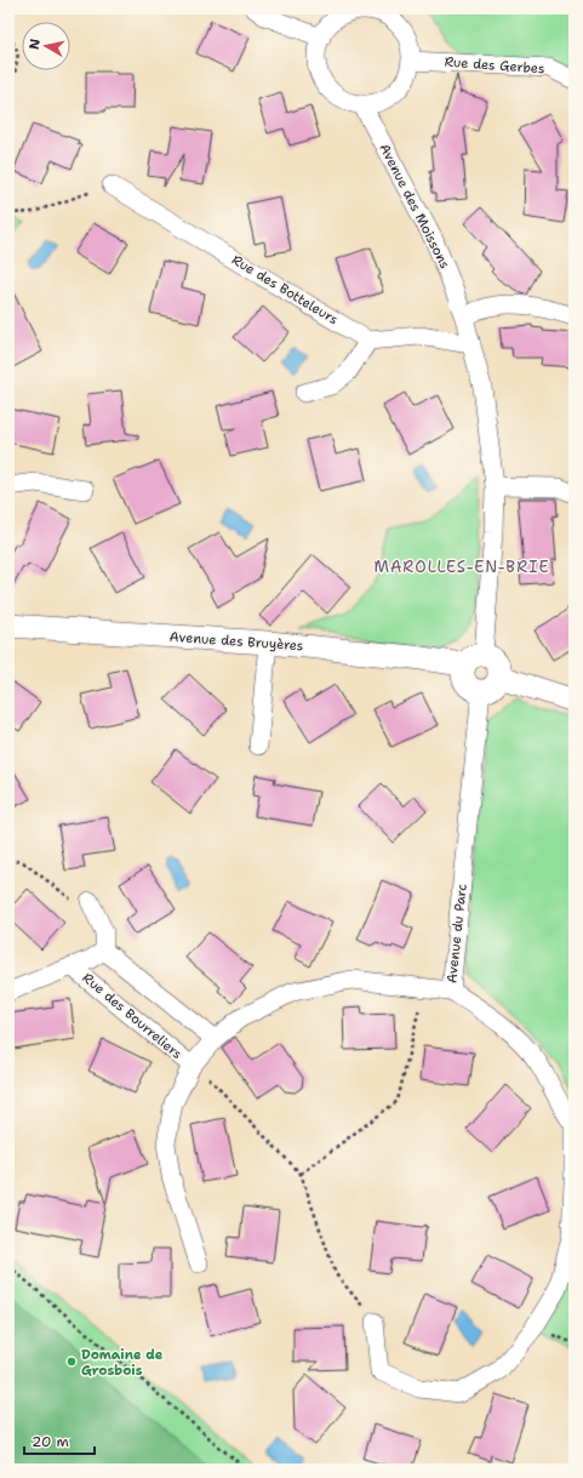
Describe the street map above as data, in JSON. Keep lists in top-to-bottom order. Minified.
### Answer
{"streets":{"street":["Rue des Gerbes","Avenue des Moissons","Rue des Botteleurs","Avenue des Bruyères","Avenue du Parc","Rue des Bourreliers"]},"crossings":[["Rue des Gerbes","Avenue des Moissons"],["Avenue des Moissons","Avenue des Bruyères"],["Avenue des Moissons","Avenue du Parc"],["Avenue des Bruyères","Avenue du Parc"]],"districts":["MAROLLES-EN-BRIE"],"places":["Domaine de Grosbois"],"scale_bar":"20 m","north":"left"}
